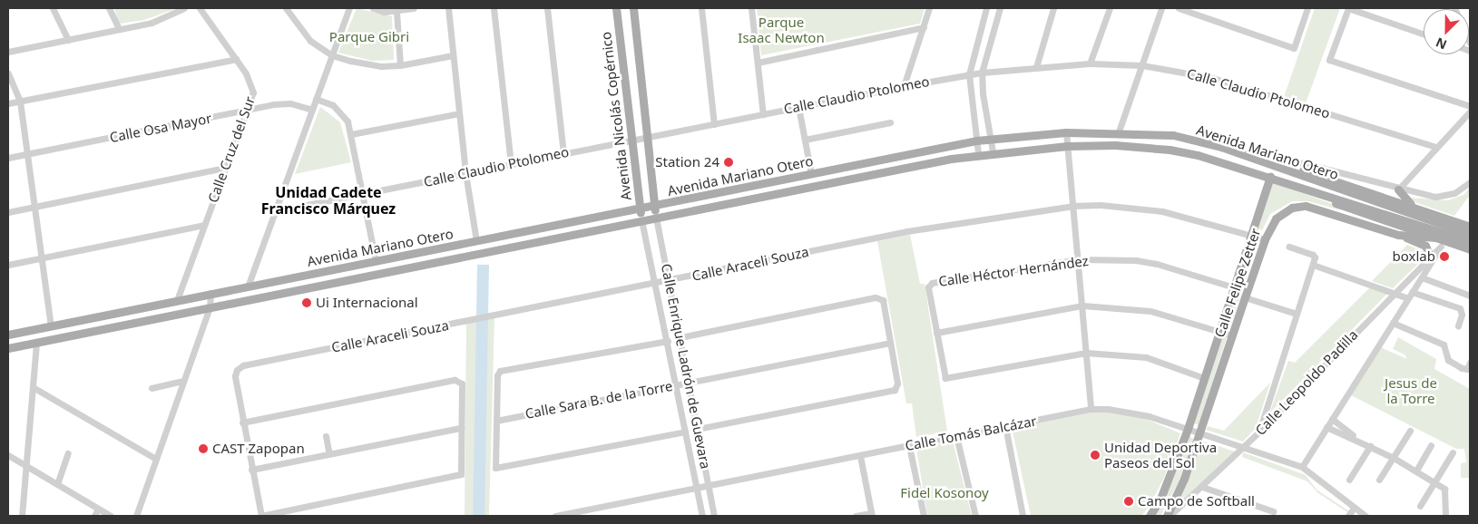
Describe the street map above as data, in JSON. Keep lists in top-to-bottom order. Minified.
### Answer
{"streets":{"main road":["Avenida Nicolás Copérnico","Avenida Mariano Otero","Calle Felipe Zetter"],"street":["Calle Claudio Ptolomeo","Calle Osa Mayor","Calle Cruz del Sur","Calle Araceli Souza","Calle Héctor Hernández","Calle Enrique Ladrón de Guevara","Calle Leopoldo Padilla","Calle Sara B. de la Torre","Calle Tomás Balcázar"]},"crossings":[["Calle Claudio Ptolomeo","Avenida Nicolás Copérnico"],["Avenida Nicolás Copérnico","Avenida Mariano Otero"],["Avenida Nicolás Copérnico","Calle Enrique Ladrón de Guevara"],["Calle Osa Mayor","Calle Cruz del Sur"],["Calle Cruz del Sur","Avenida Mariano Otero"],["Avenida Mariano Otero","Calle Felipe Zetter"],["Avenida Mariano Otero","Calle Enrique Ladrón de Guevara"],["Calle Araceli Souza","Calle Felipe Zetter"],["Calle Araceli Souza","Calle Enrique Ladrón de Guevara"],["Calle Héctor Hernández","Calle Felipe Zetter"],["Calle Felipe Zetter","Calle Leopoldo Padilla"],["Calle Felipe Zetter","Calle Tomás Balcázar"],["Calle Enrique Ladrón de Guevara","Calle Sara B. de la Torre"],["Calle Enrique Ladrón de Guevara","Calle Tomás Balcázar"],["Calle Leopoldo Padilla","Calle Tomás Balcázar"]],"districts":["Unidad Cadete Francisco Márquez"],"parks":["Parque Isaac Newton","Parque Gibri","Jesus de la Torre","Fidel Kosonoy"],"places":["Station 24","boxlab","Ui Internacional","CAST Zapopan","Unidad Deportiva Paseos del Sol","Campo de Softball"],"north":"bottom left"}
